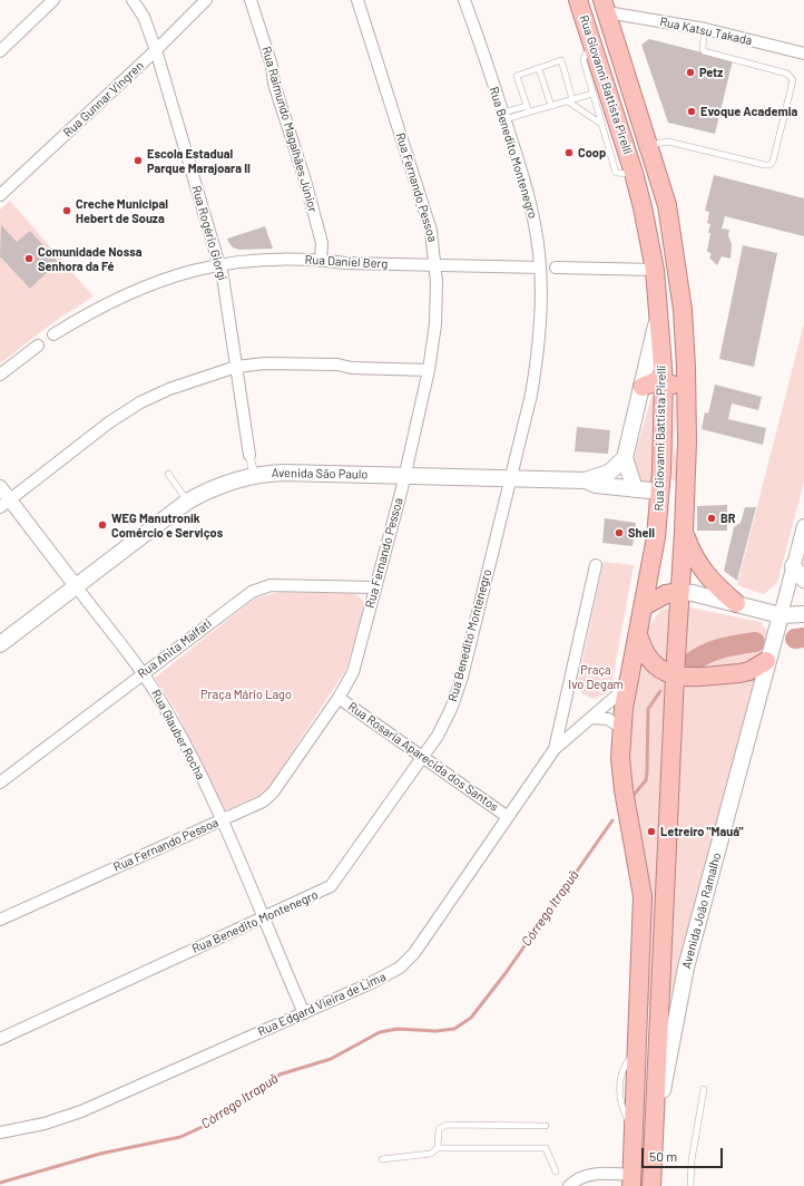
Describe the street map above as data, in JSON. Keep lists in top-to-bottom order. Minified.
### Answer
{"streets":{"highway":["Rua Giovanni Battista Pirelli","Avenida João Ramalho"],"main road":["Avenida São Paulo"],"street":["Rua Katsu Takada","Rua Gunnar Vingren","Rua Raimundo Magalhães Júnior","Rua Benedito Montenegro","Rua Fernando Pessoa","Rua Rogério Giorgi","Rua Daniel Berg","Rua Anita Malfati","Rua Glauber Rocha","Rua Rosaria Aparecida dos Santos","Rua Edgard Vieira de Lima"]},"crossings":[["Rua Katsu Takada","Rua Giovanni Battista Pirelli"],["Rua Giovanni Battista Pirelli","Rua Daniel Berg"],["Rua Giovanni Battista Pirelli","Avenida São Paulo"],["Rua Giovanni Battista Pirelli","Avenida João Ramalho"],["Rua Giovanni Battista Pirelli","Rua Edgard Vieira de Lima"],["Rua Gunnar Vingren","Rua Rogério Giorgi"],["Rua Raimundo Magalhães Júnior","Rua Daniel Berg"],["Rua Benedito Montenegro","Rua Daniel Berg"],["Rua Benedito Montenegro","Avenida São Paulo"],["Rua Benedito Montenegro","Rua Glauber Rocha"],["Rua Benedito Montenegro","Rua Rosaria Aparecida dos Santos"],["Rua Fernando Pessoa","Rua Daniel Berg"],["Rua Fernando Pessoa","Avenida São Paulo"],["Rua Fernando Pessoa","Rua Anita Malfati"],["Rua Fernando Pessoa","Rua Glauber Rocha"],["Rua Fernando Pessoa","Rua Rosaria Aparecida dos Santos"],["Rua Rogério Giorgi","Rua Daniel Berg"],["Rua Rogério Giorgi","Avenida São Paulo"],["Avenida São Paulo","Rua Glauber Rocha"],["Rua Anita Malfati","Rua Glauber Rocha"],["Rua Glauber Rocha","Rua Edgard Vieira de Lima"],["Rua Rosaria Aparecida dos Santos","Rua Edgard Vieira de Lima"]],"water":["Córrego Itrapuã"],"parks":["Praça Ivo Degam","Praça Mário Lago"],"places":["Petz","Evoque Academia","Coop","Escola Estadual Parque Marajoara II","Creche Municipal Hebert de Souza","Comunidade Nossa Senhora da Fé","BR","WEG Manutronik Comércio e Serviços","Shell","Letreiro \"Mauá\""],"scale_bar":"50 m"}
